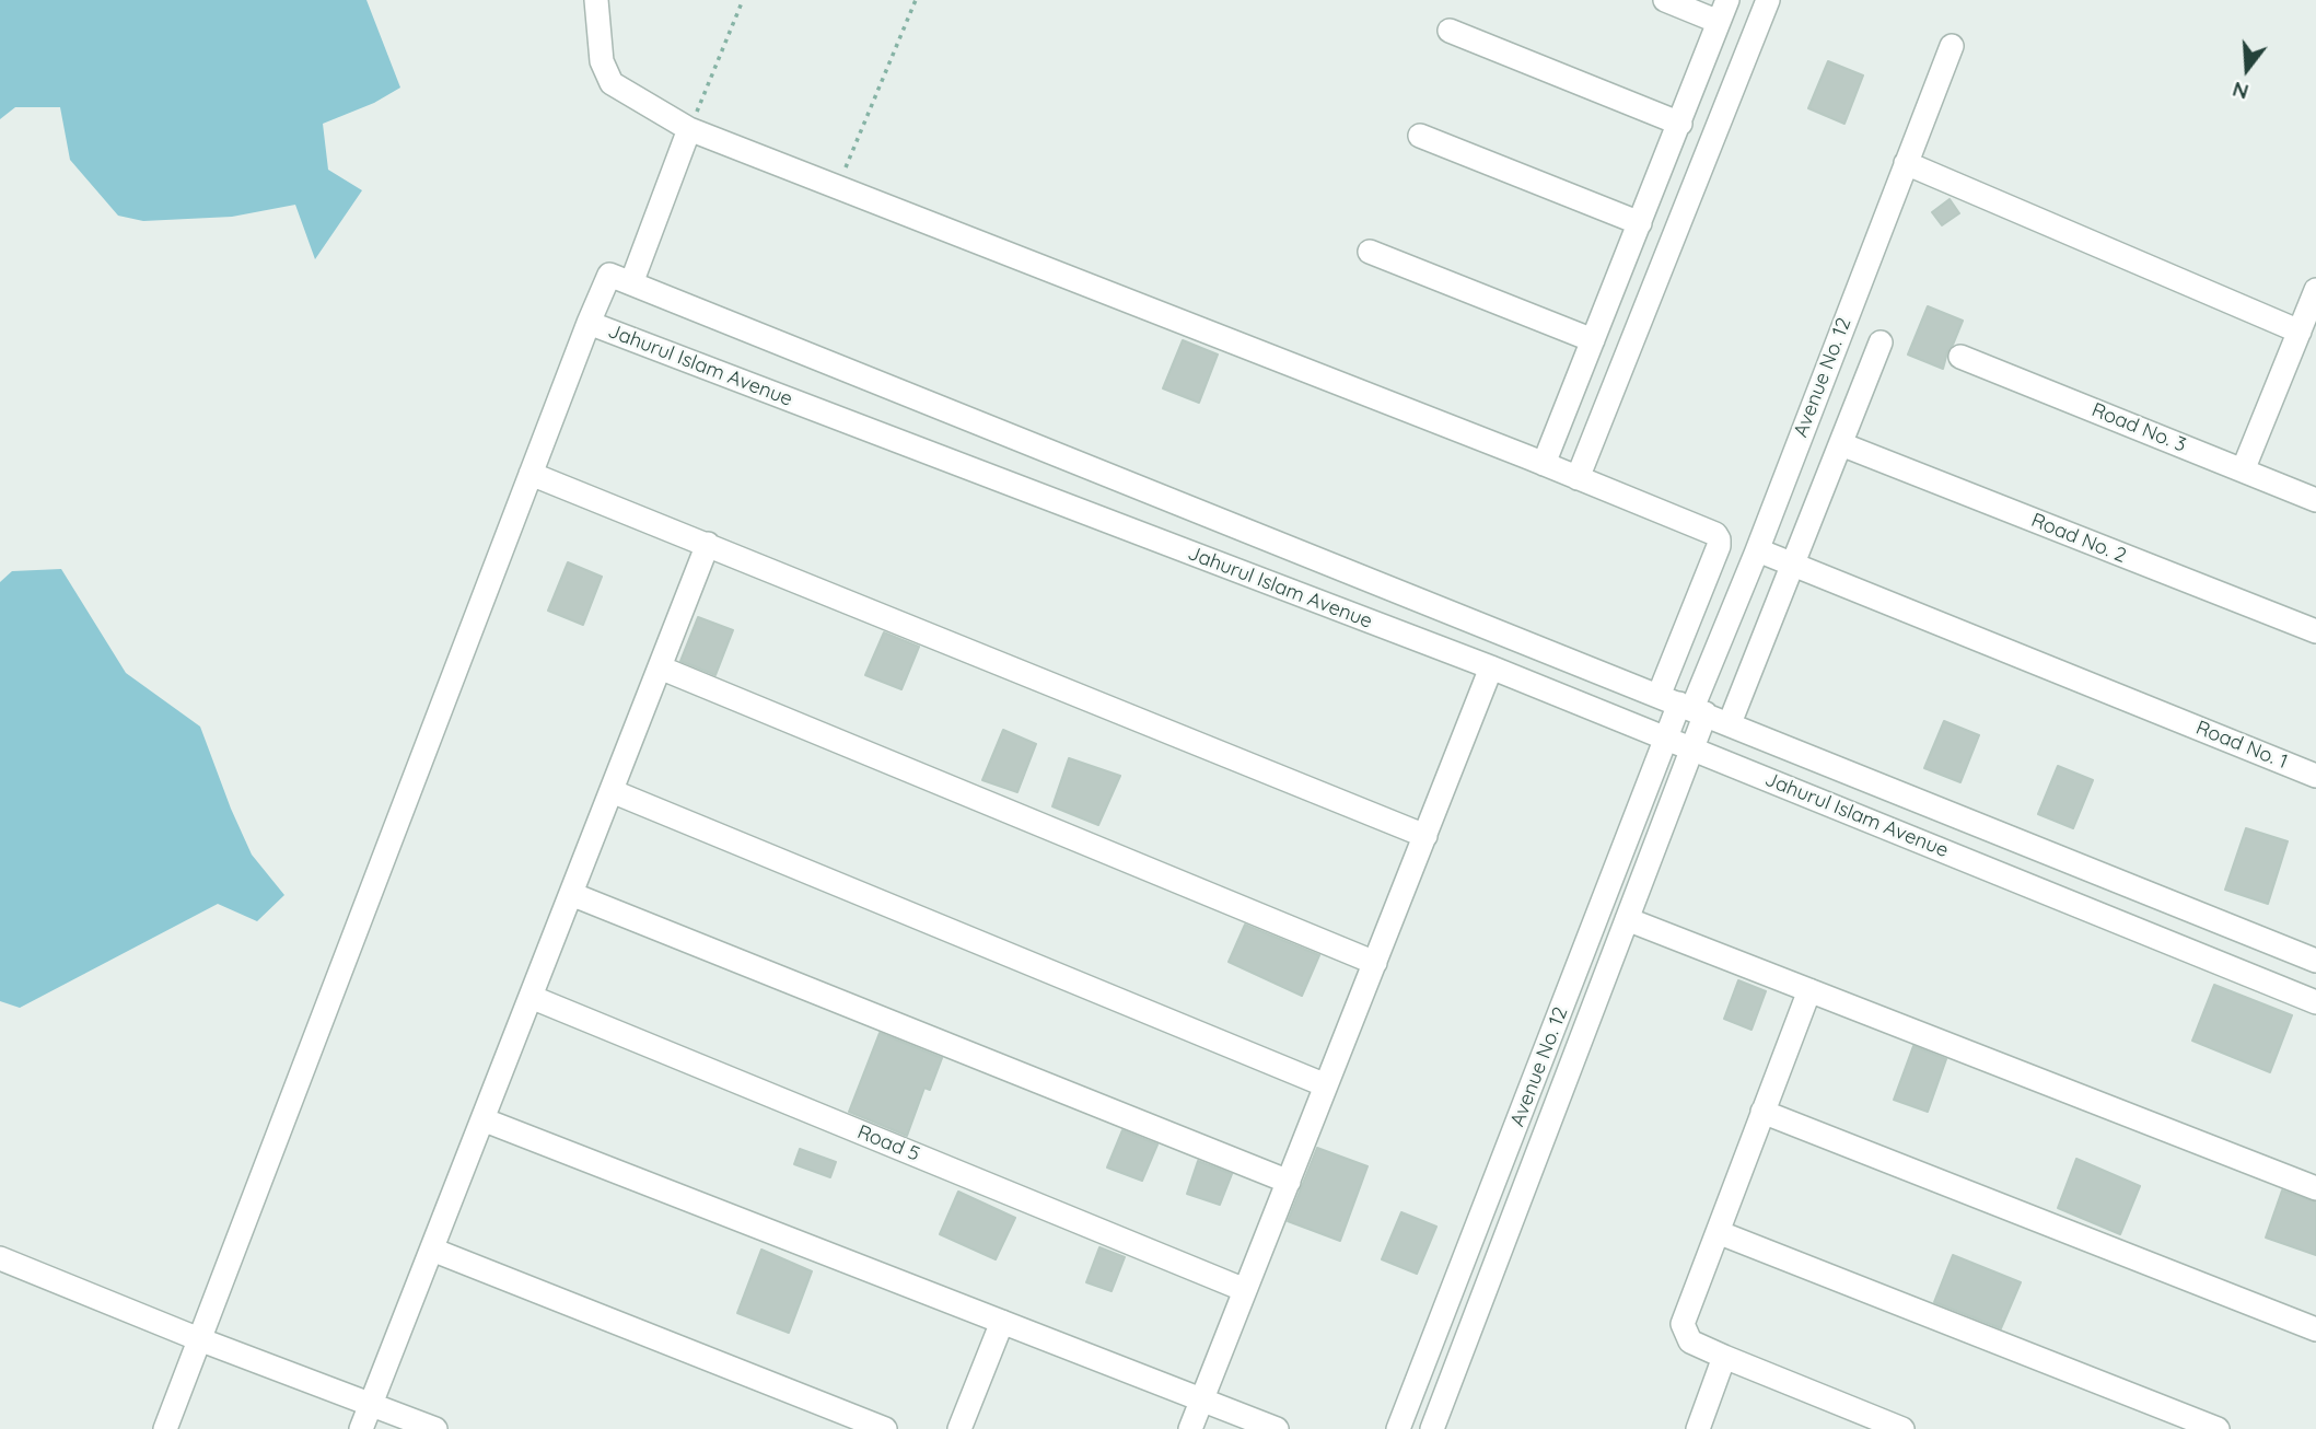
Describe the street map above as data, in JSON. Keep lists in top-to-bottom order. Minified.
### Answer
{"streets":{"street":["Jahurul Islam Avenue","Avenue No. 12","Road No. 3","Road No. 2","Road No. 1","Road 5"]},"crossings":[["Jahurul Islam Avenue","Avenue No. 12"],["Avenue No. 12","Road No. 1"]],"north":"bottom"}
